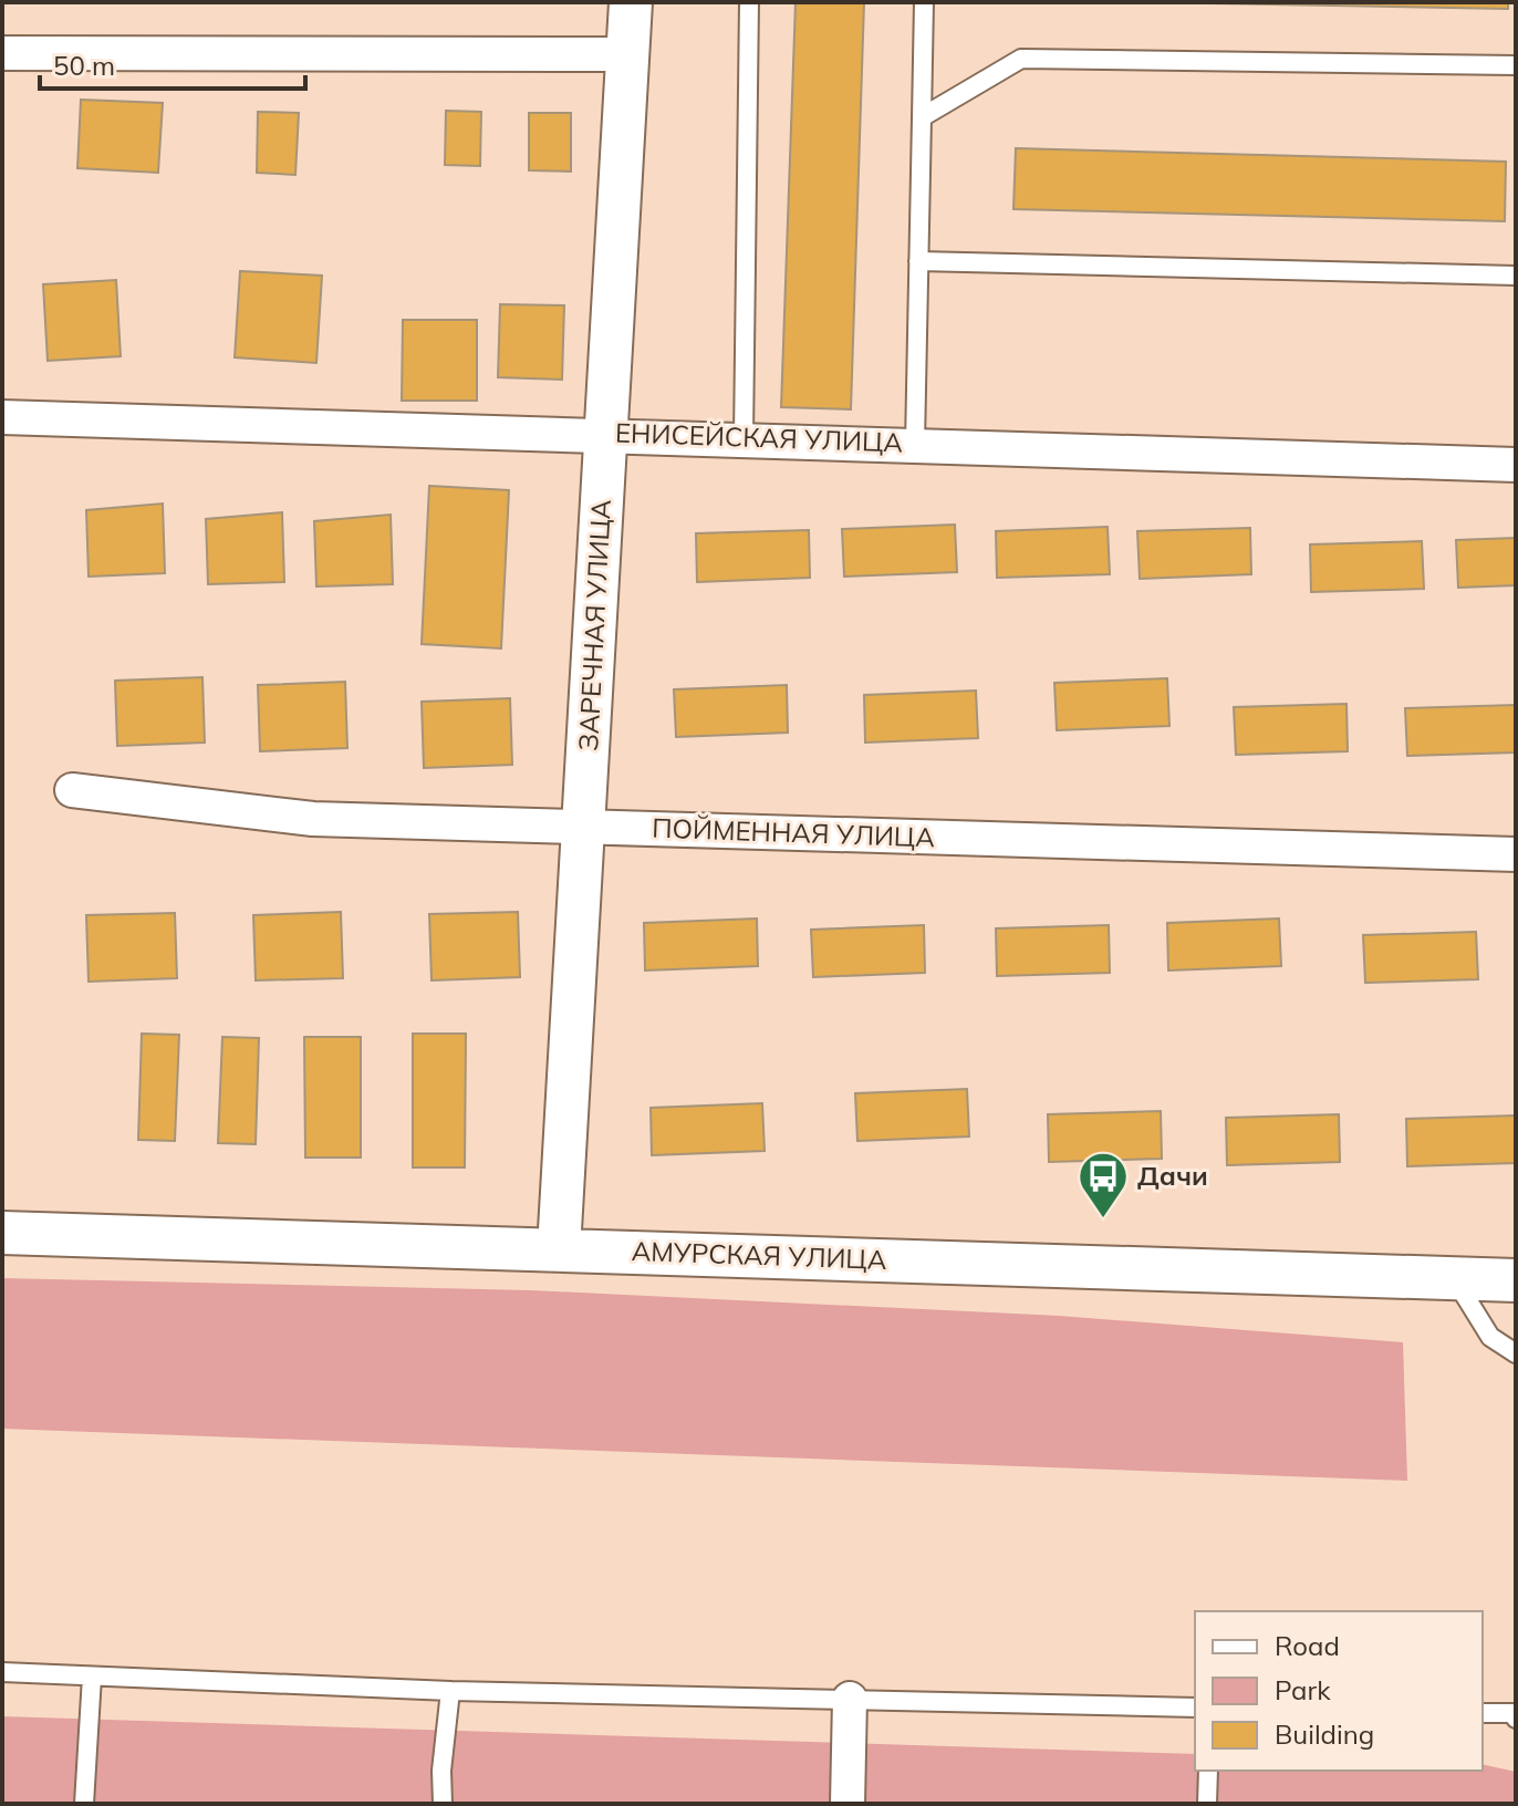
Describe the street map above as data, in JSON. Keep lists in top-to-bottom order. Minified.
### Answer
{"streets":{"street":["ЕНИСЕЙСКАЯ УЛИЦА","ЗАРЕЧНАЯ УЛИЦА","ПОЙМЕННАЯ УЛИЦА","АМУРСКАЯ УЛИЦА"]},"crossings":[["ЕНИСЕЙСКАЯ УЛИЦА","ЗАРЕЧНАЯ УЛИЦА"],["ЗАРЕЧНАЯ УЛИЦА","ПОЙМЕННАЯ УЛИЦА"],["ЗАРЕЧНАЯ УЛИЦА","АМУРСКАЯ УЛИЦА"]],"places":{"bus stop":["Дачи"]},"legend":["Road","Park","Building"],"scale_bar":"50 m"}
